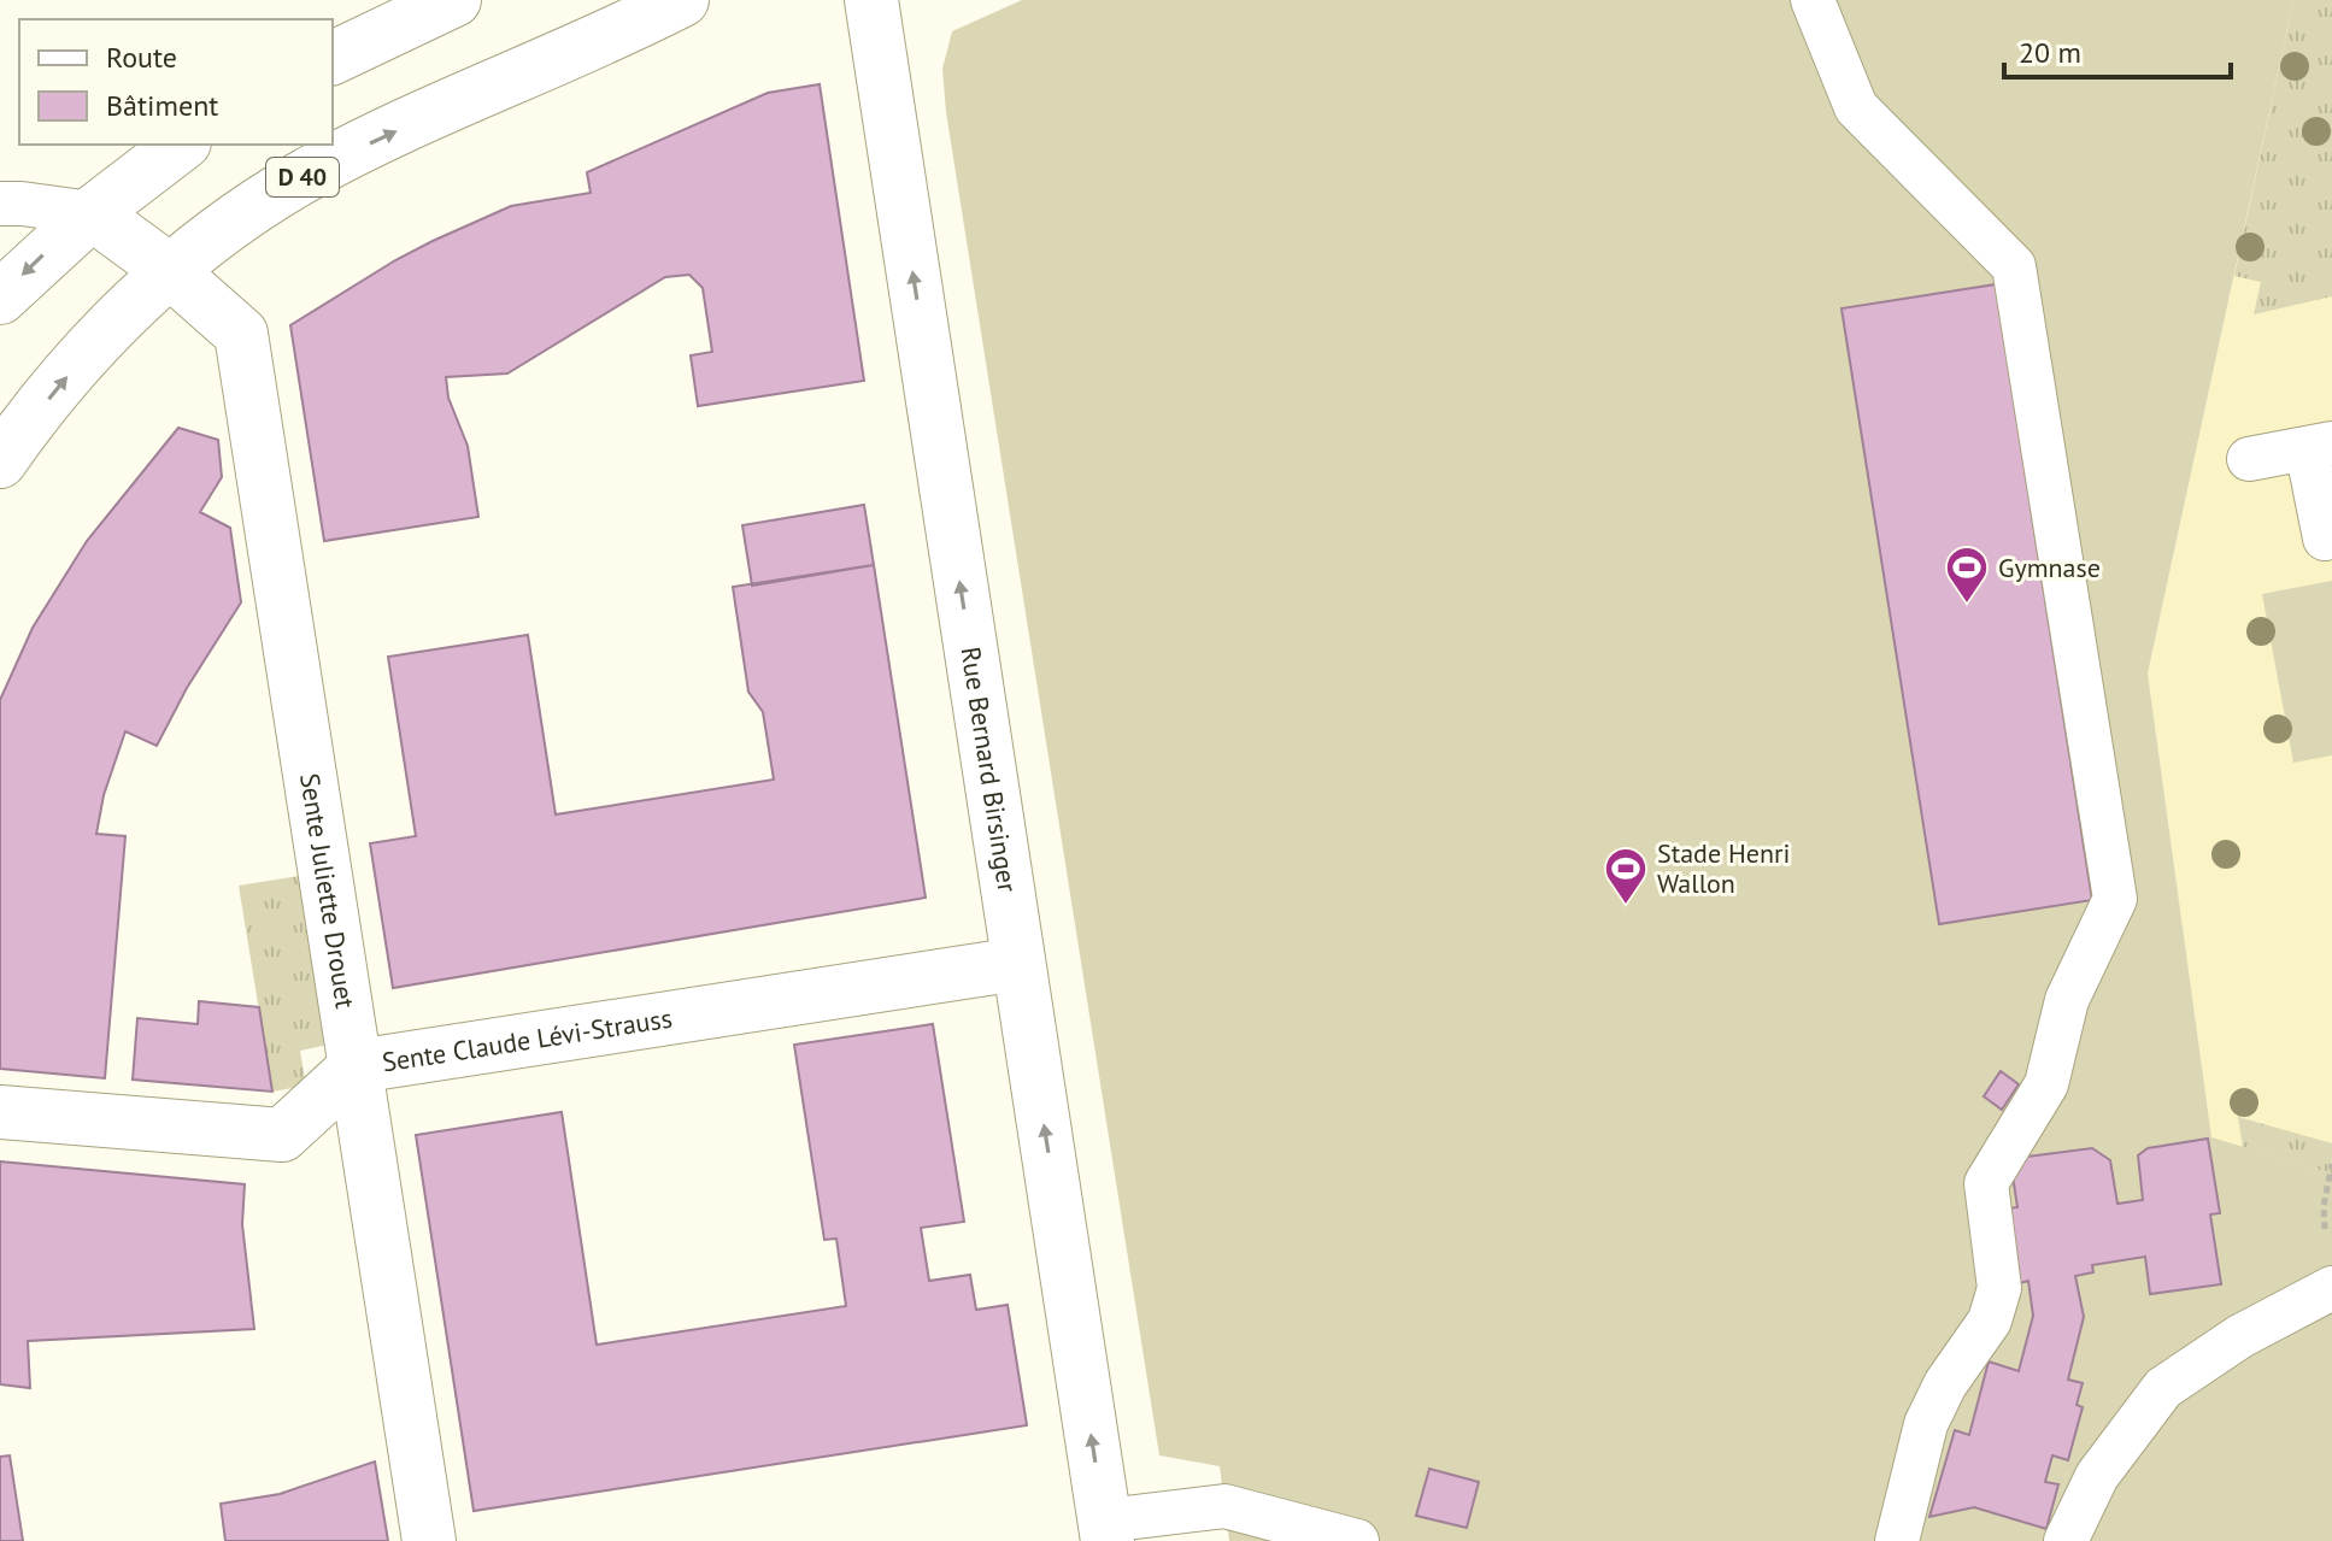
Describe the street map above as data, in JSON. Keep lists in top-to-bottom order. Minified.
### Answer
{"streets":{"street":["D 40","Rue Bernard Birsinger","Sente Juliette Drouet","Sente Claude Lévi-Strauss"]},"crossings":[["D 40","Sente Juliette Drouet"],["Rue Bernard Birsinger","Sente Claude Lévi-Strauss"],["Sente Juliette Drouet","Sente Claude Lévi-Strauss"]],"one_way":["Rue Bernard Birsinger"],"places":{"sports":["Gymnase","Stade Henri Wallon"]},"legend":["Route","Bâtiment"],"scale_bar":"20 m"}
